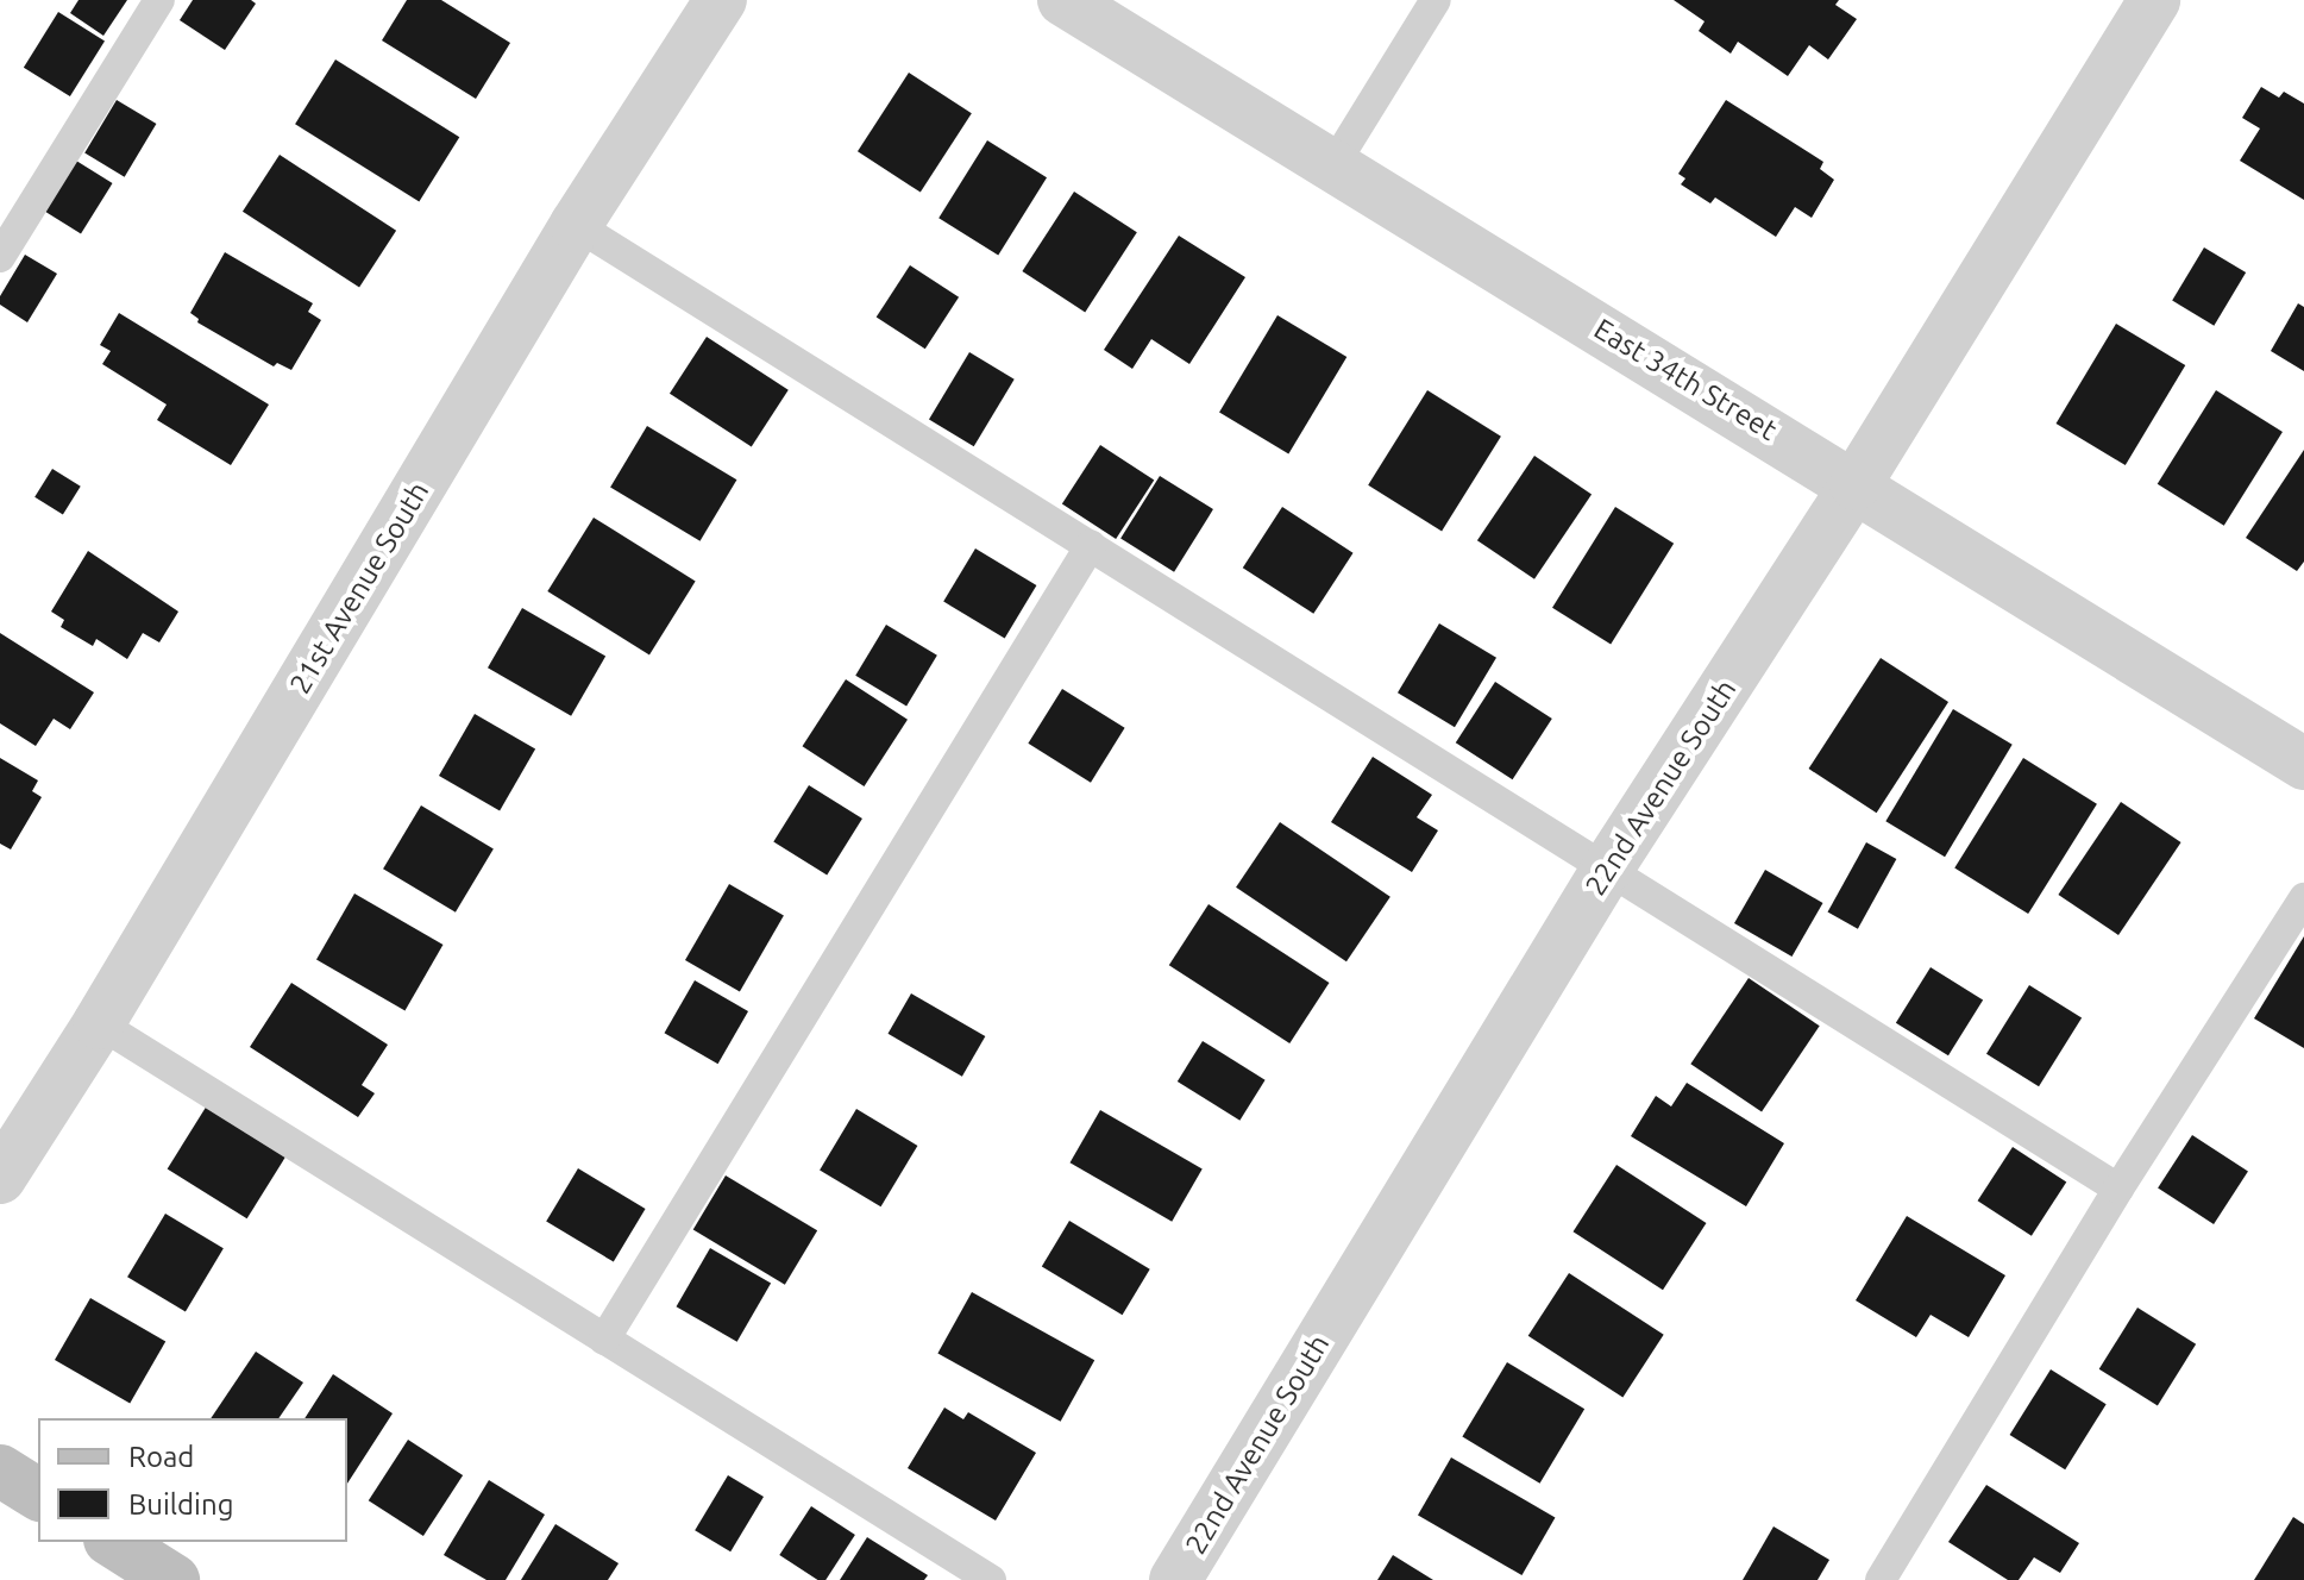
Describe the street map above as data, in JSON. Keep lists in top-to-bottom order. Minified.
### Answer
{"streets":{"street":["East 34th Street","21st Avenue South","22nd Avenue South"]},"crossings":[["East 34th Street","22nd Avenue South"]],"legend":["Road","Building"]}
